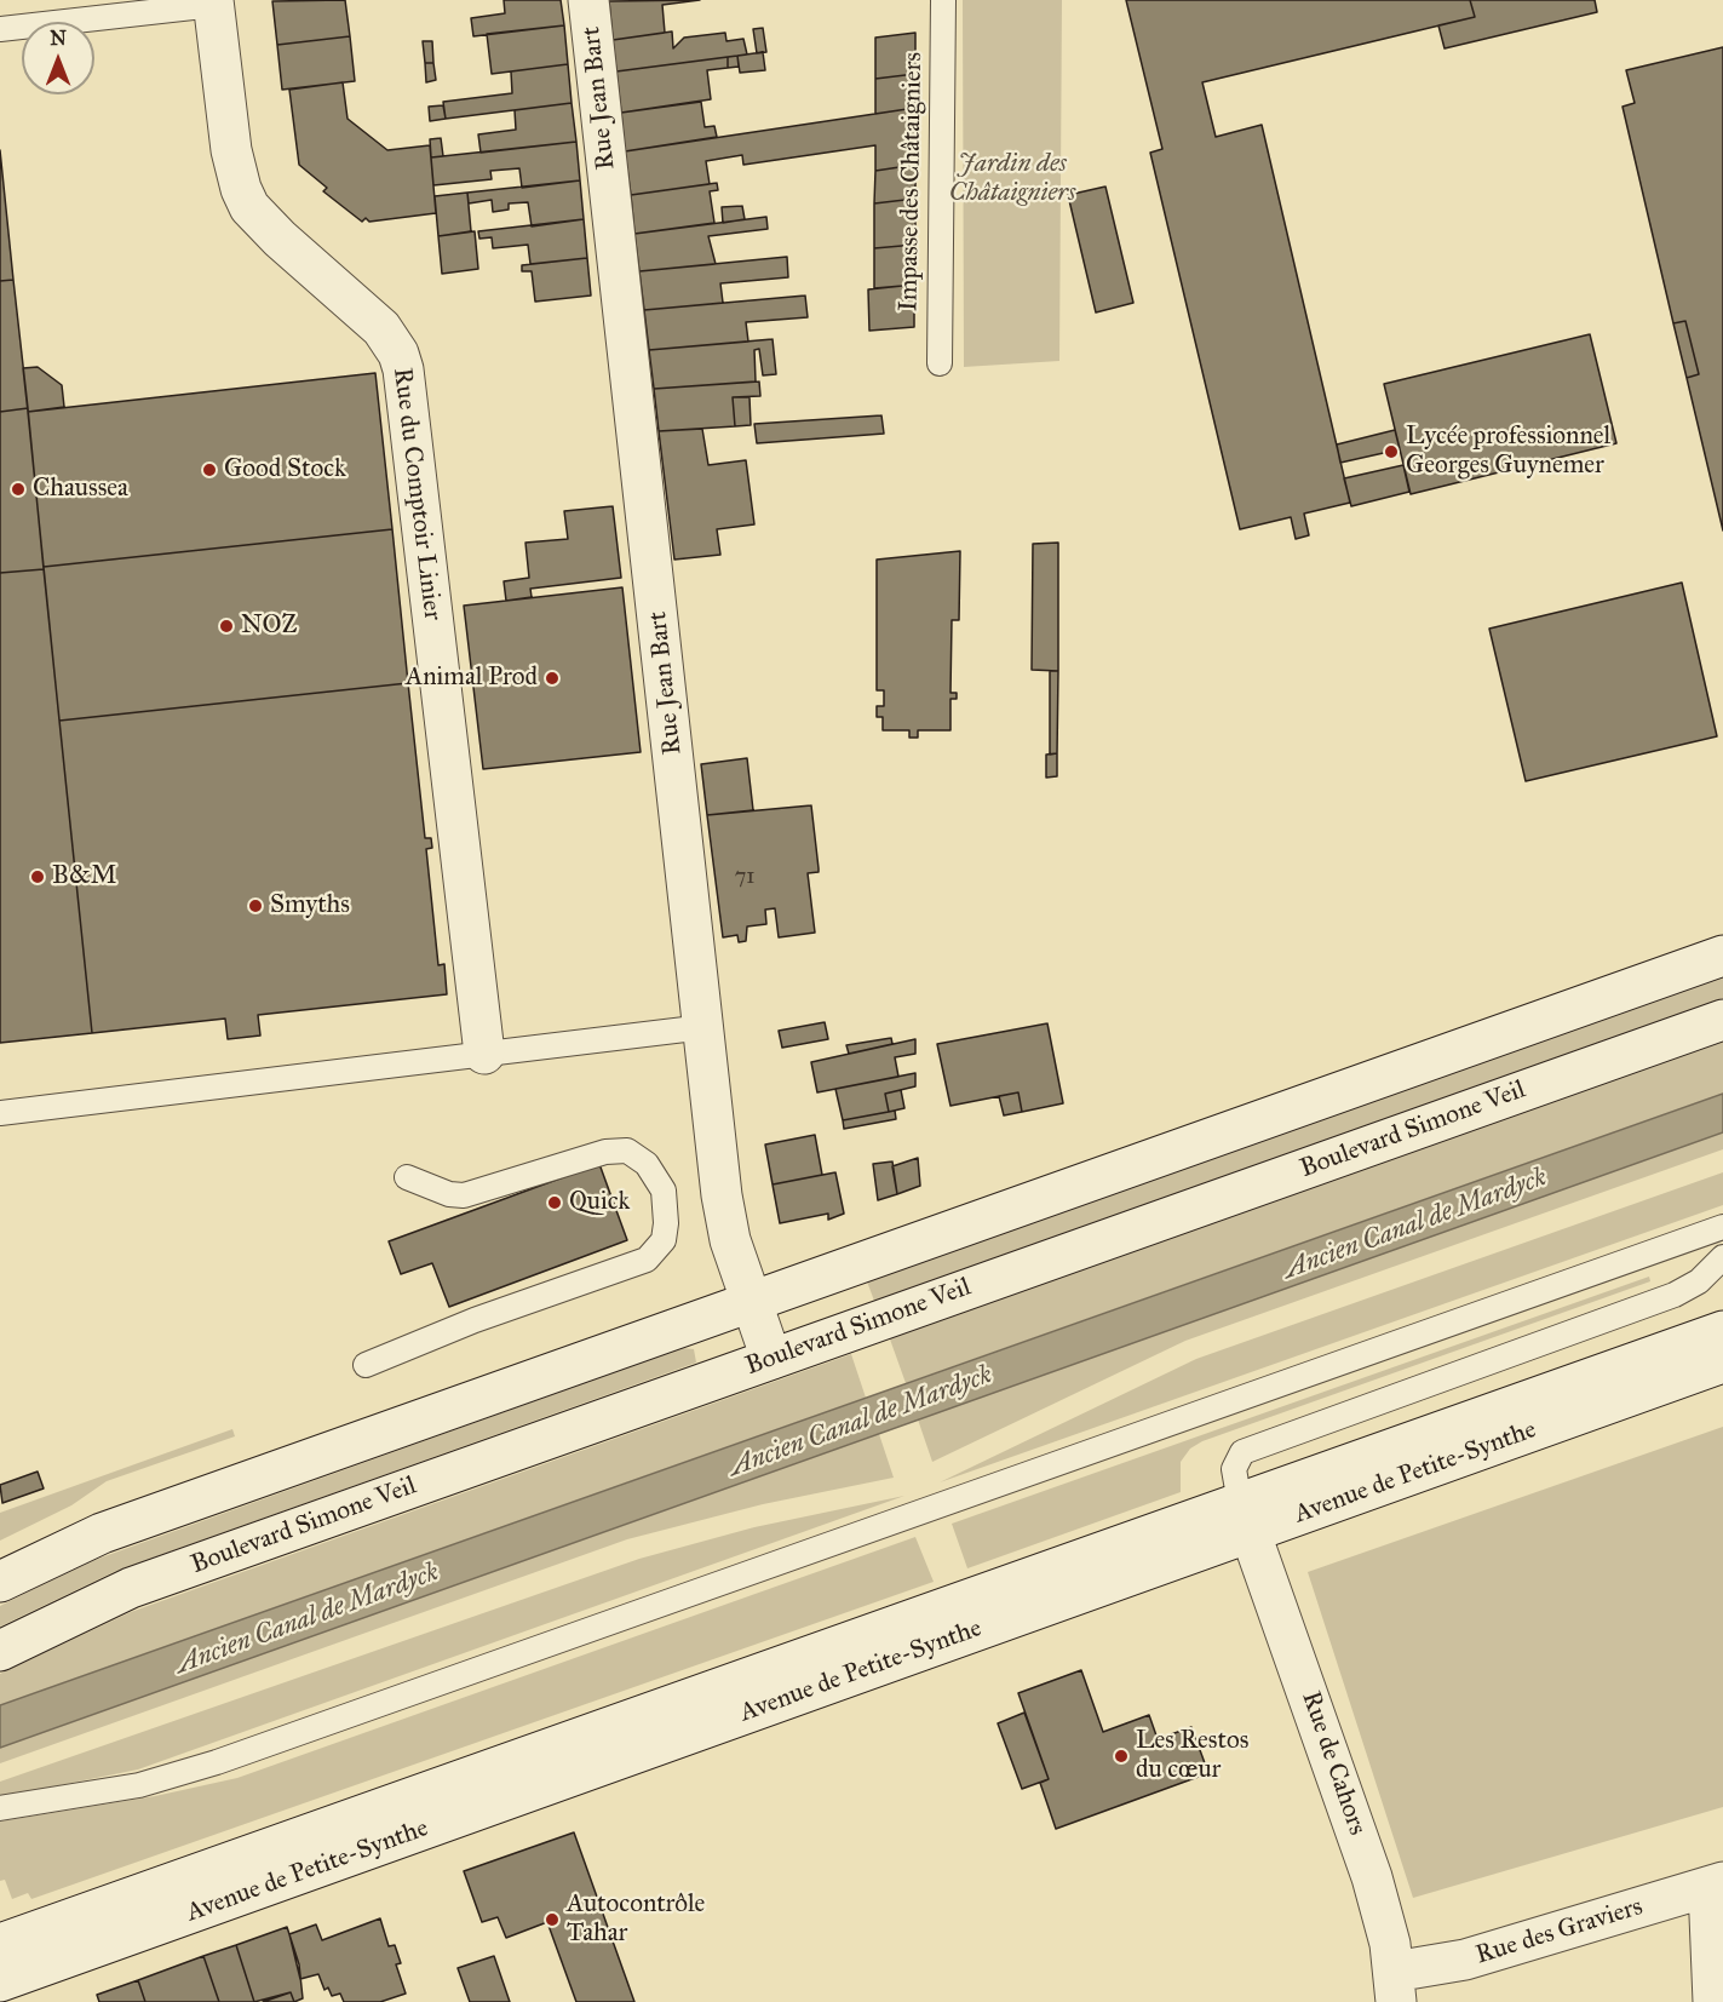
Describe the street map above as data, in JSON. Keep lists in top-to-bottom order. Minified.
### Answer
{"streets":{"street":["Rue Jean Bart","Rue du Comptoir Linier","Boulevard Simone Veil","Avenue de Petite-Synthe","Rue de Cahors","Rue des Graviers"],"lane":["Impasse des Châtaigniers"]},"crossings":[["Rue Jean Bart","Boulevard Simone Veil"],["Avenue de Petite-Synthe","Rue de Cahors"],["Rue de Cahors","Rue des Graviers"]],"water":["Ancien Canal de Mardyck"],"parks":["Jardin des Châtaigniers"],"places":["Lycée professionnel Georges Guynemer","Good Stock","Chaussea","NOZ","Animal Prod","B&M","Smyths","Quick","Les Restos du cœur","Autocontrôle Tahar"],"house_numbers":["71"],"north":"top"}
